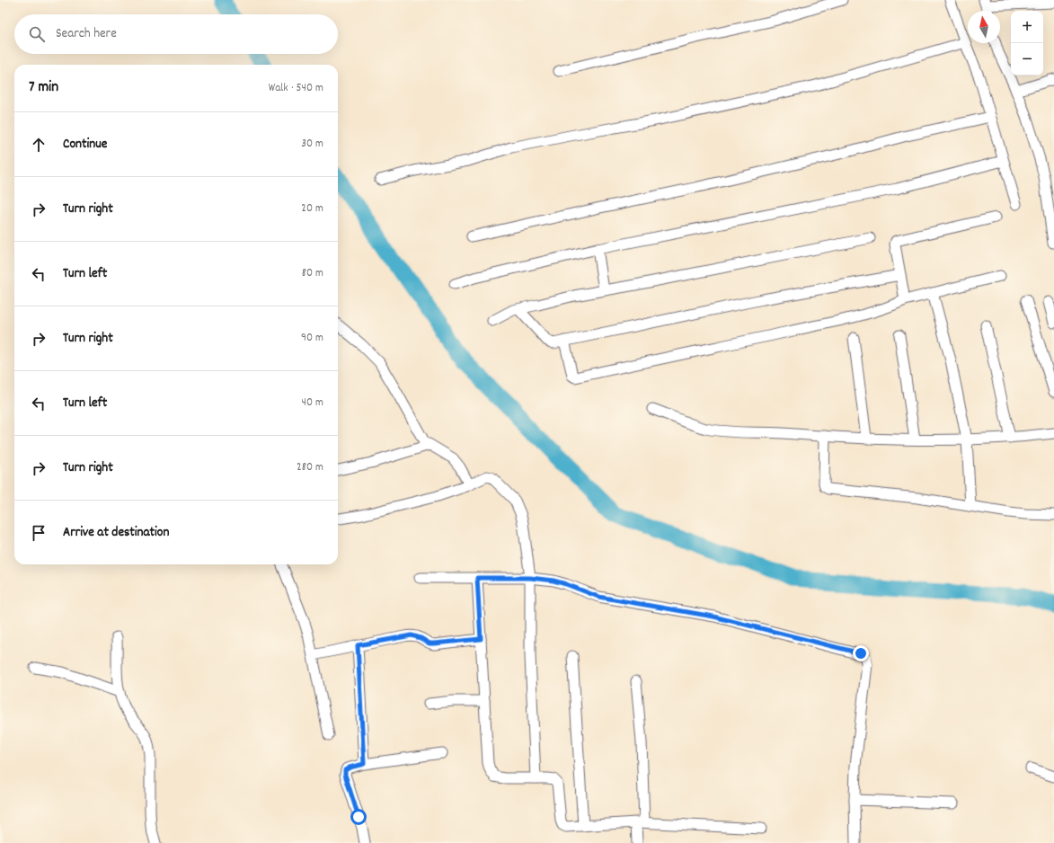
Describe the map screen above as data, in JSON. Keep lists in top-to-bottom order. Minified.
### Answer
{"north":"top","page":{"map_buttons":["+","−"],"search":"Search here","heading":["7 min","Walk · 540 m"],"list":[["Continue","30 m"],["Turn right","20 m"],["Turn left","80 m"],["Turn right","90 m"],["Turn left","40 m"],["Turn right","280 m"],"Arrive at destination"]}}
